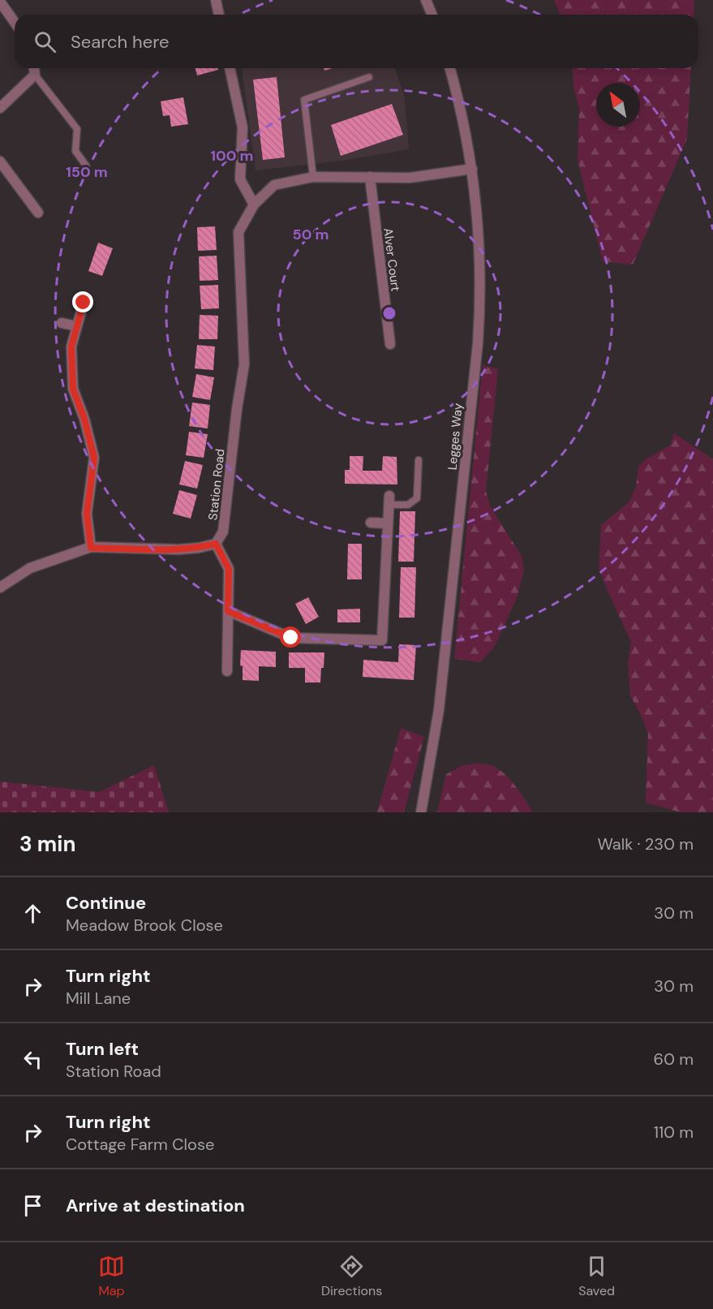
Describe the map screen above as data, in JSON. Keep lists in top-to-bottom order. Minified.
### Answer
{"streets":{"street":["Alver Court","Legges Way","Station Road"]},"crossings":[["Alver Court","Station Road"],["Legges Way","Station Road"]],"north":"top left","page":{"search":"Search here","heading":["3 min","Walk · 230 m"],"list":[["Continue","Meadow Brook Close","30 m"],["Turn right","Mill Lane","30 m"],["Turn left","Station Road","60 m"],["Turn right","Cottage Farm Close","110 m"],"Arrive at destination"],"nav":["Map","Directions","Saved"]},"rings":["100 m","150 m","50 m"]}
